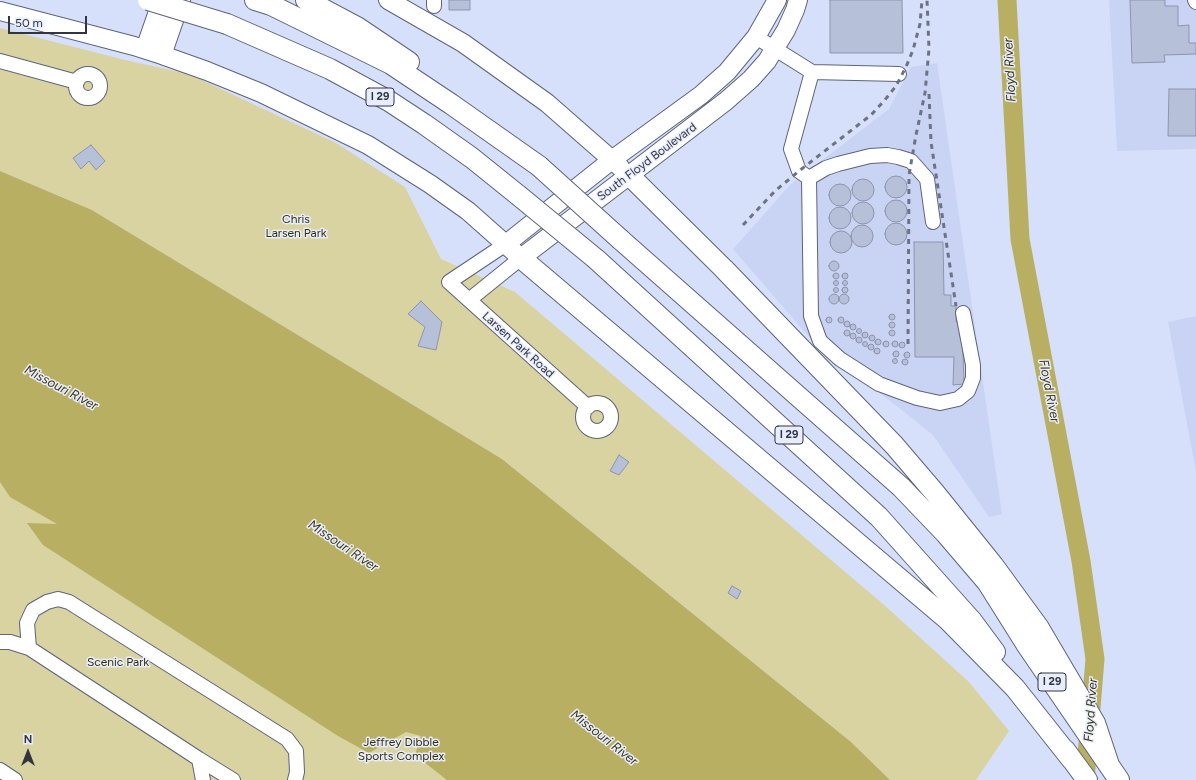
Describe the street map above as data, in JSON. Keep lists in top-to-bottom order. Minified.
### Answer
{"streets":{"highway":["I 29"],"main road":["South Floyd Boulevard"],"street":["Larsen Park Road"]},"crossings":[["South Floyd Boulevard","Larsen Park Road"]],"water":["Floyd River","Missouri River"],"parks":["Chris Larsen Park","Scenic Park","Jeffrey Dibble Sports Complex"],"scale_bar":"50 m","north":"top"}
